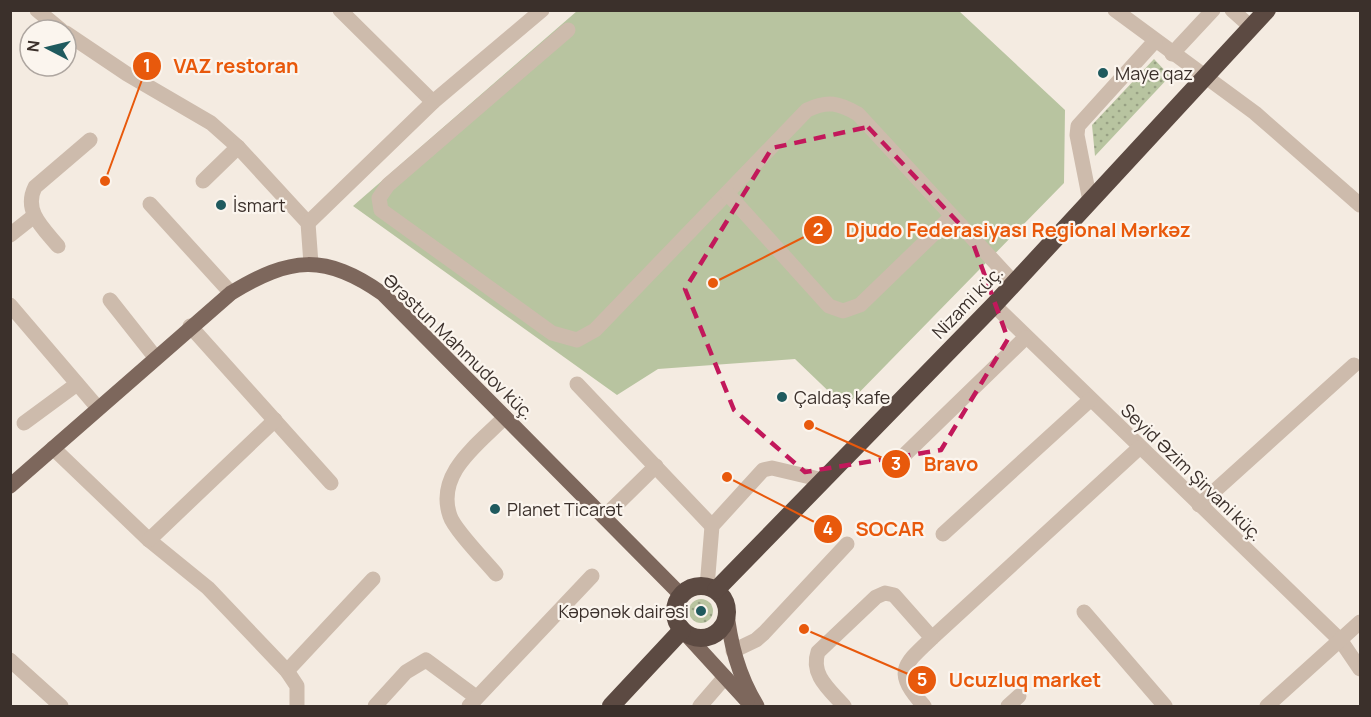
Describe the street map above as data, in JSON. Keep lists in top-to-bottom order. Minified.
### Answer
{"streets":{"highway":["Nizami küç."],"main road":["Ərəstun Mahmudov küç."],"street":["Seyid Əzim Şirvani küç."]},"crossings":[["Nizami küç.","Ərəstun Mahmudov küç."],["Nizami küç.","Seyid Əzim Şirvani küç."]],"places":["Maye qaz","VAZ restoran","İsmart","Djudo Federasiyası Regional Mərkəz","Çaldaş kafe","Bravo","SOCAR","Planet Ticarət","Kəpənək dairəsi","Ucuzluq market"],"north":"left"}
